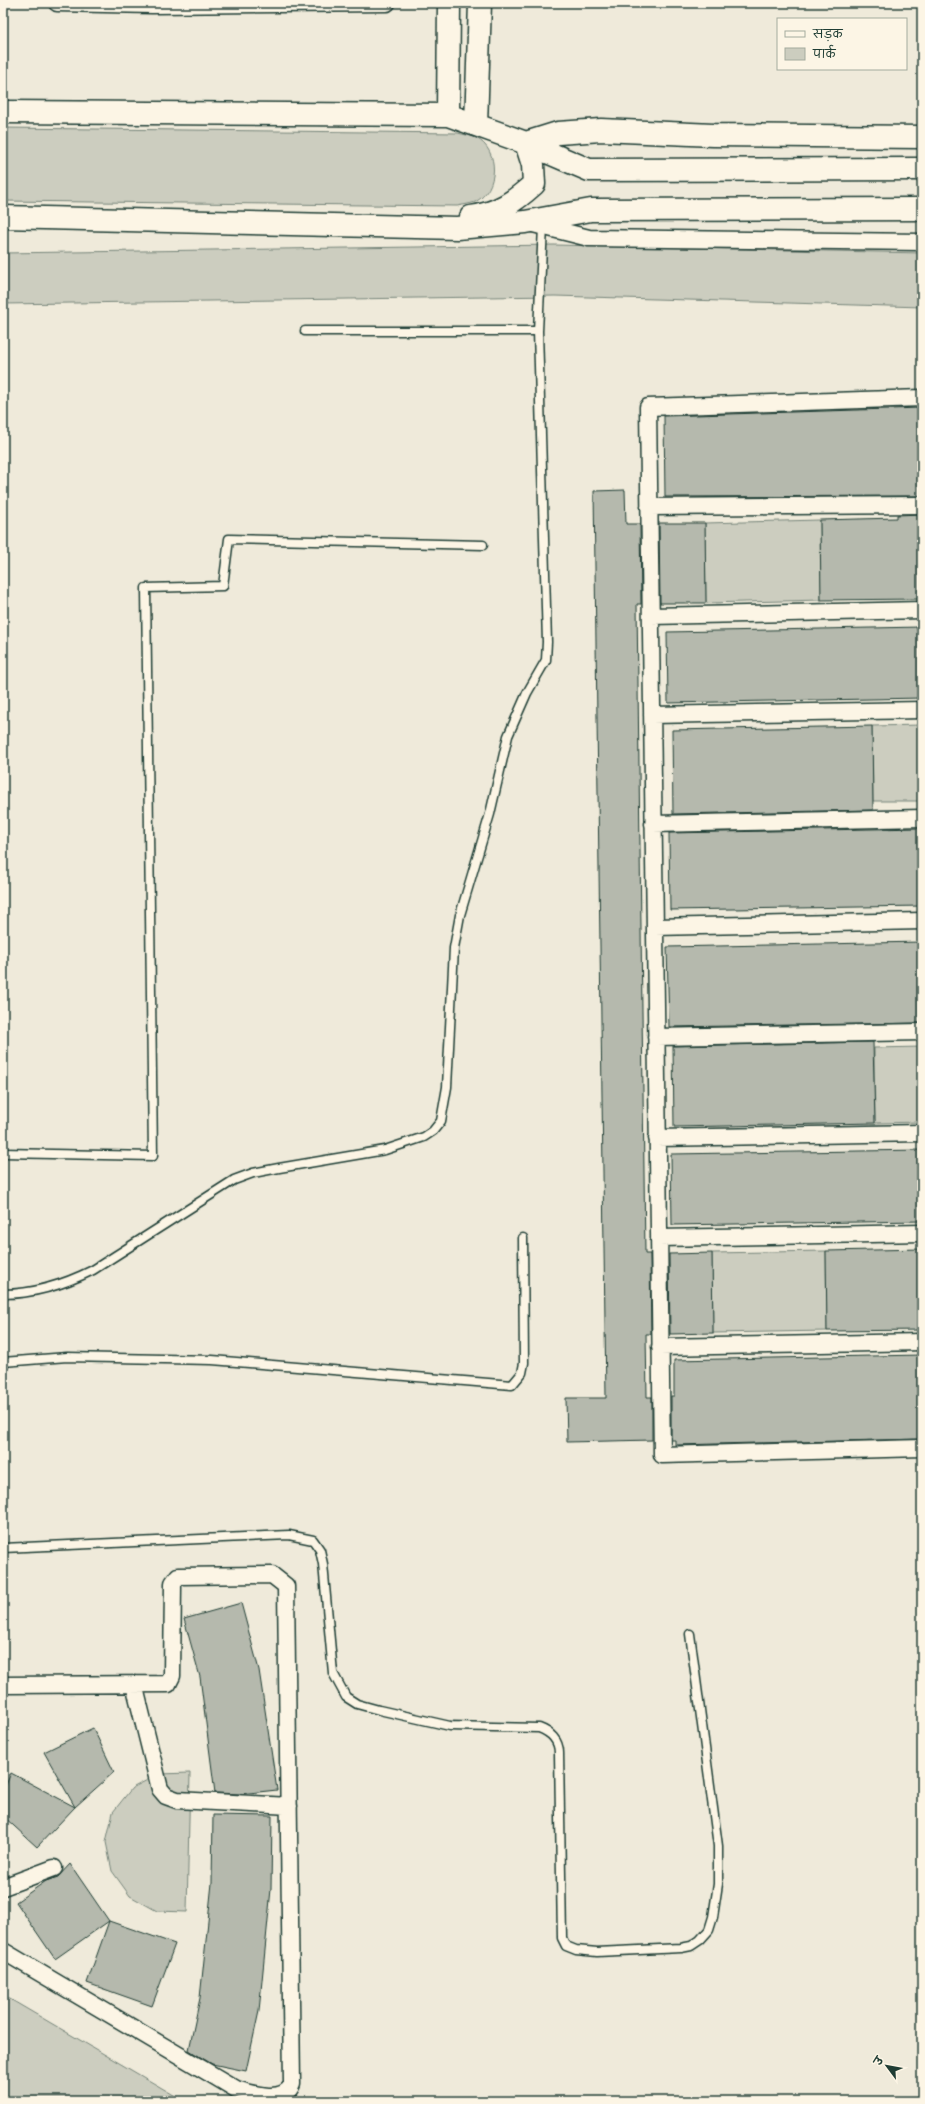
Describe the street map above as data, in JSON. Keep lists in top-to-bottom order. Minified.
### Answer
{"legend":["सड़क","पार्क"],"north":"top left"}
